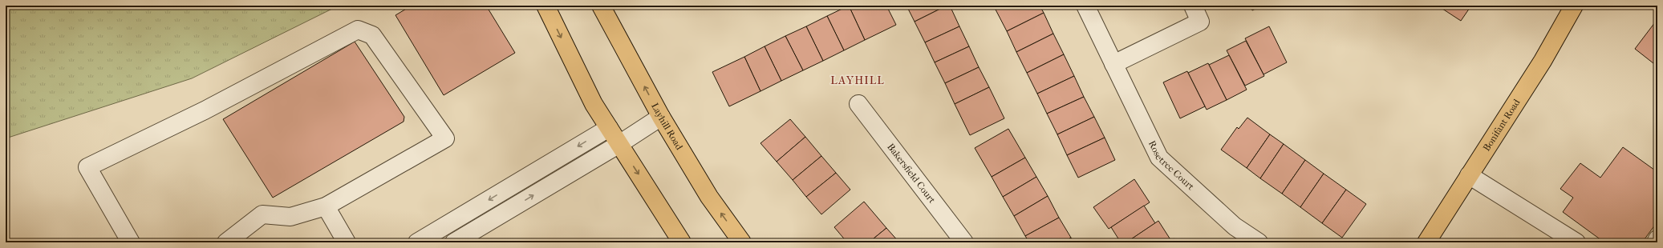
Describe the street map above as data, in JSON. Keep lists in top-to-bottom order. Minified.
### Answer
{"streets":{"main road":["Bonifant Road","Layhill Road"],"street":["Rosetree Court","Bakersfield Court"]},"districts":["LAYHILL"]}
